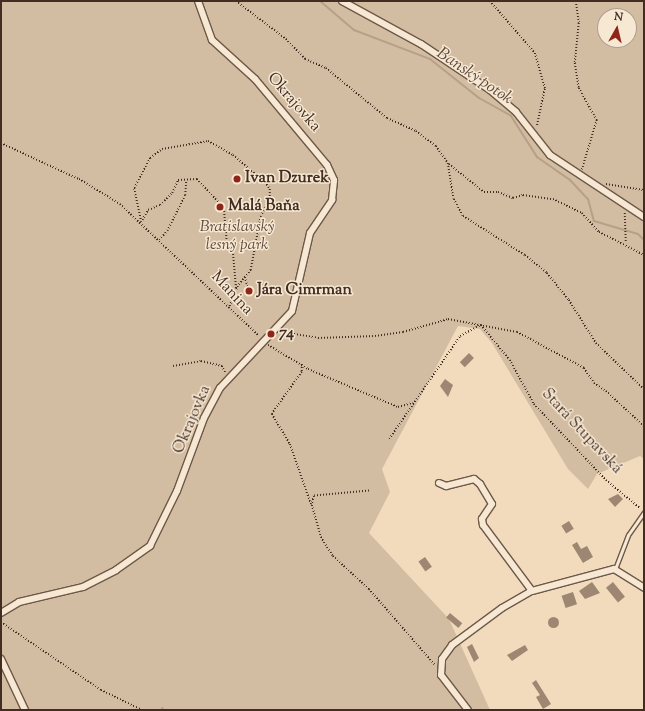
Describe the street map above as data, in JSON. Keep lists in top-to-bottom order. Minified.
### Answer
{"streets":{"street":["Okrajovka"],"path":["Manina","Stará Stupavská"]},"crossings":[["Okrajovka","Manina"],["Manina","Stará Stupavská"]],"water":["Banský potok"],"parks":["Bratislavský lesný park"],"places":["Ivan Dzurek","Malá Baňa","Jára Cimrman","74"],"north":"top"}
